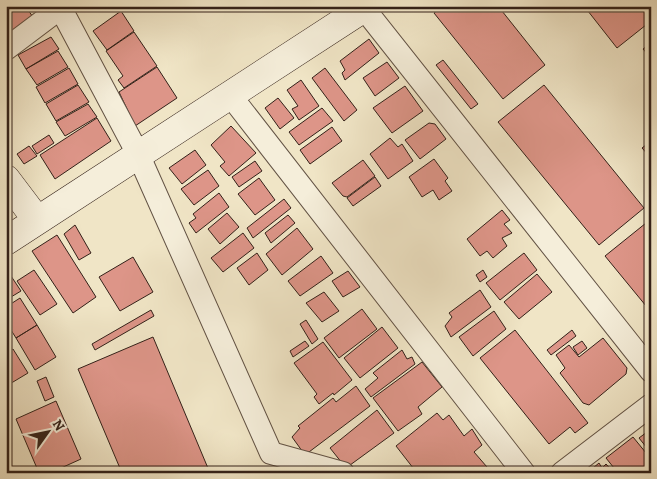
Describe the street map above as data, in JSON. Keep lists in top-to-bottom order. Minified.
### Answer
{"north":"top right"}
